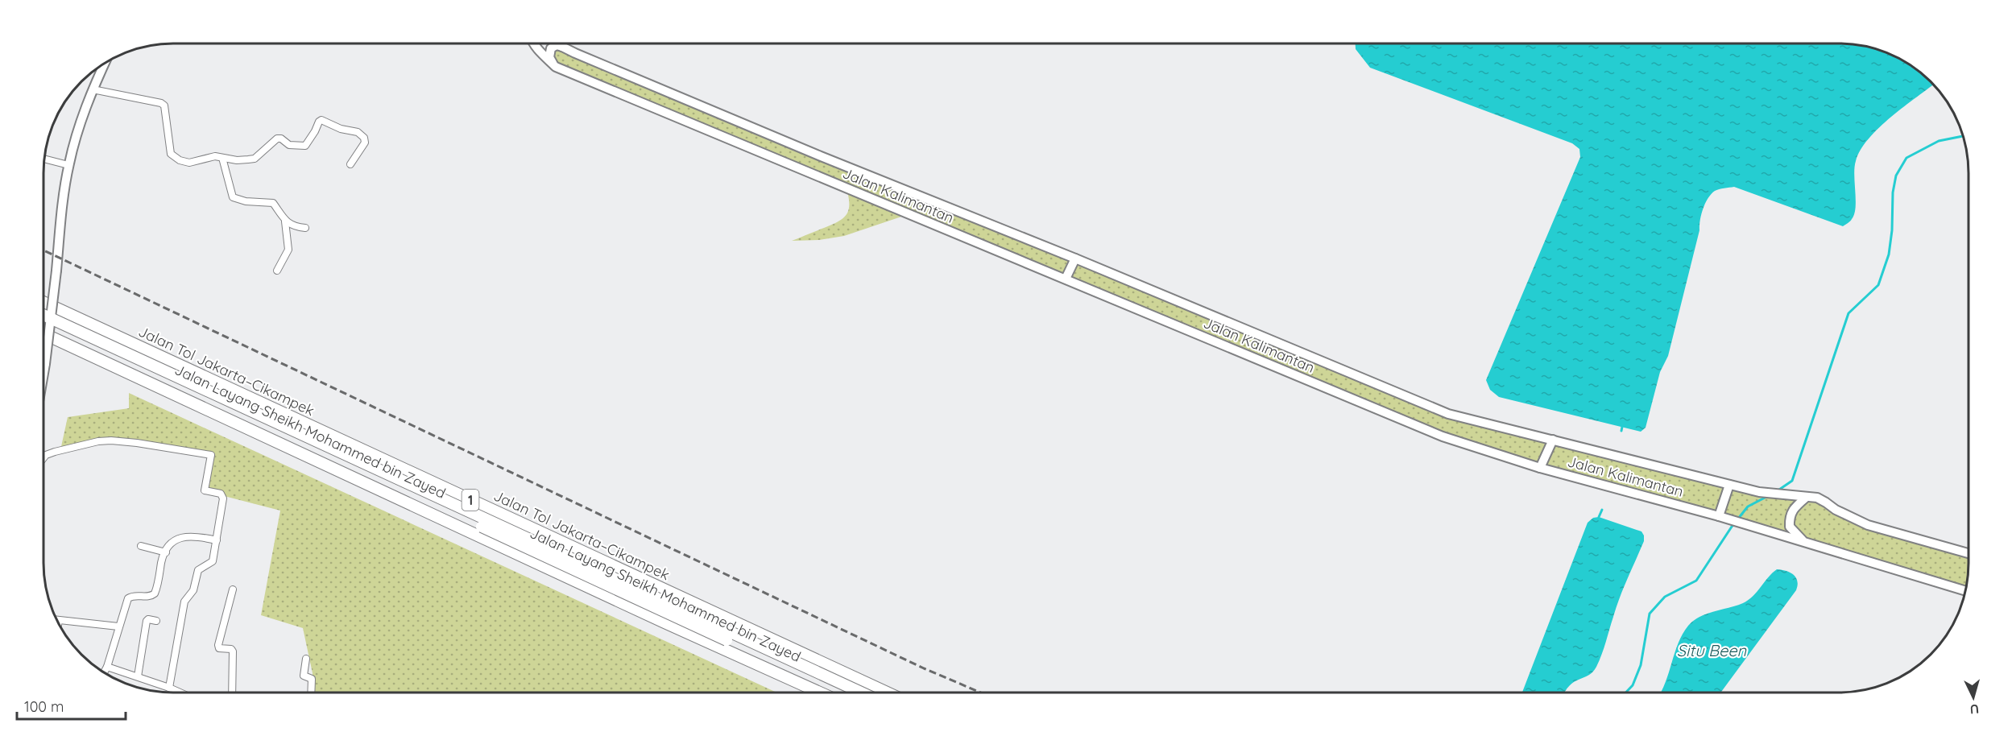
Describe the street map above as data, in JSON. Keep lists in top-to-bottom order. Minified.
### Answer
{"streets":{"highway":["Jalan Tol Jakarta–Cikampek","Jalan Layang Sheikh Mohammed bin Zayed","1"],"street":["Jalan Kalimantan"]},"water":["Situ Been"],"scale_bar":"100 m","north":"bottom"}
